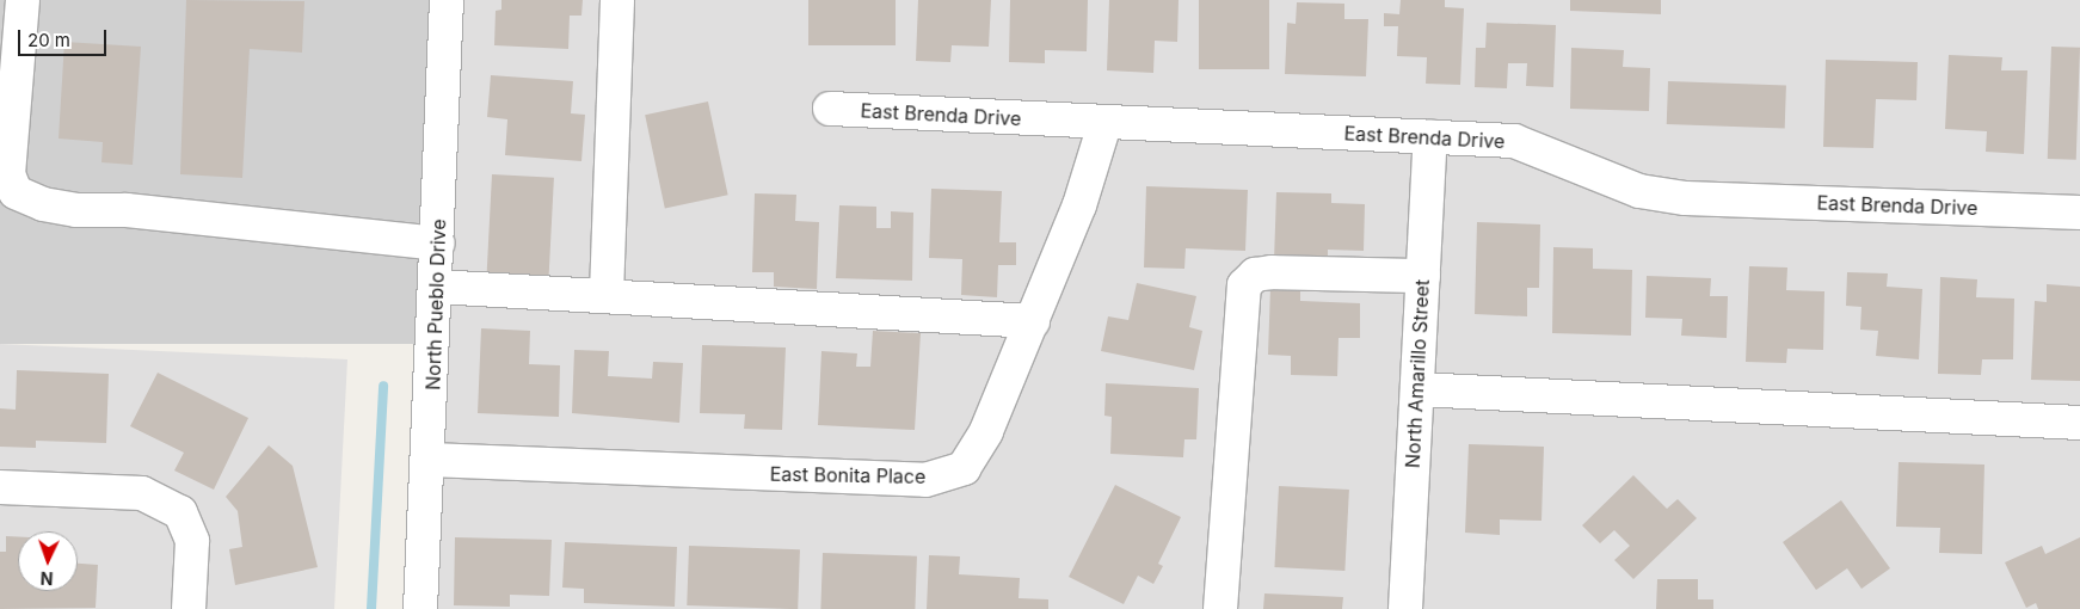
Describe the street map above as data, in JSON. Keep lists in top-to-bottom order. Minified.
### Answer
{"streets":{"street":["East Brenda Drive","North Pueblo Drive","North Amarillo Street","East Bonita Place"]},"crossings":[["East Brenda Drive","North Amarillo Street"],["East Brenda Drive","East Bonita Place"],["North Pueblo Drive","East Bonita Place"]],"scale_bar":"20 m","north":"bottom"}
